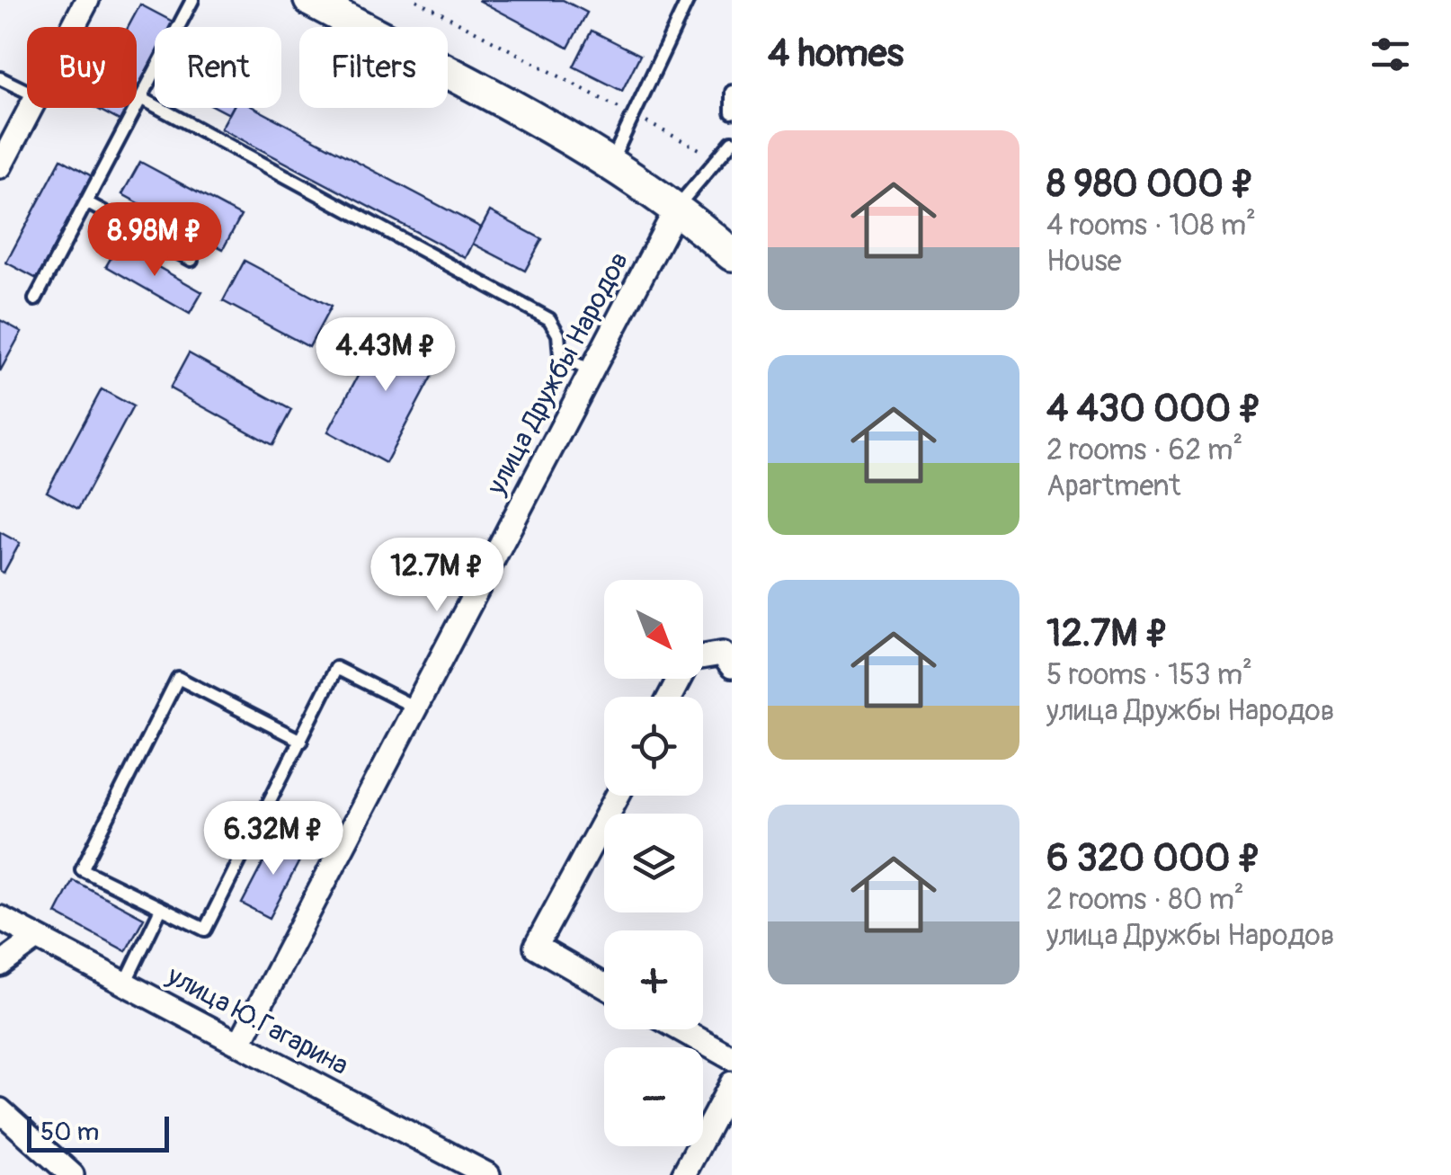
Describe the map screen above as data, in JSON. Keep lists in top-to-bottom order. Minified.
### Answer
{"streets":{"street":["улица Дружбы Народов","улица Ю.Гагарина"]},"crossings":[["улица Дружбы Народов","улица Ю.Гагарина"]],"scale_bar":"50 m","north":"bottom right","page":{"heading":"4 homes","chip":["Buy","Rent","Filters"],"list":[{"name":"8 980 000 ₽","note":"4 rooms · 108 m² · House"},{"name":"4 430 000 ₽","note":"2 rooms · 62 m² · Apartment"},{"name":"12.7M ₽","note":"5 rooms · 153 m² · улица Дружбы Народов"},{"name":"6 320 000 ₽","note":"2 rooms · 80 m² · улица Дружбы Народов"}],"price":["8.98M ₽","4.43M ₽","12.7M ₽","6.32M ₽"],"map_buttons":["+","−"],"scale":"50 m"}}
